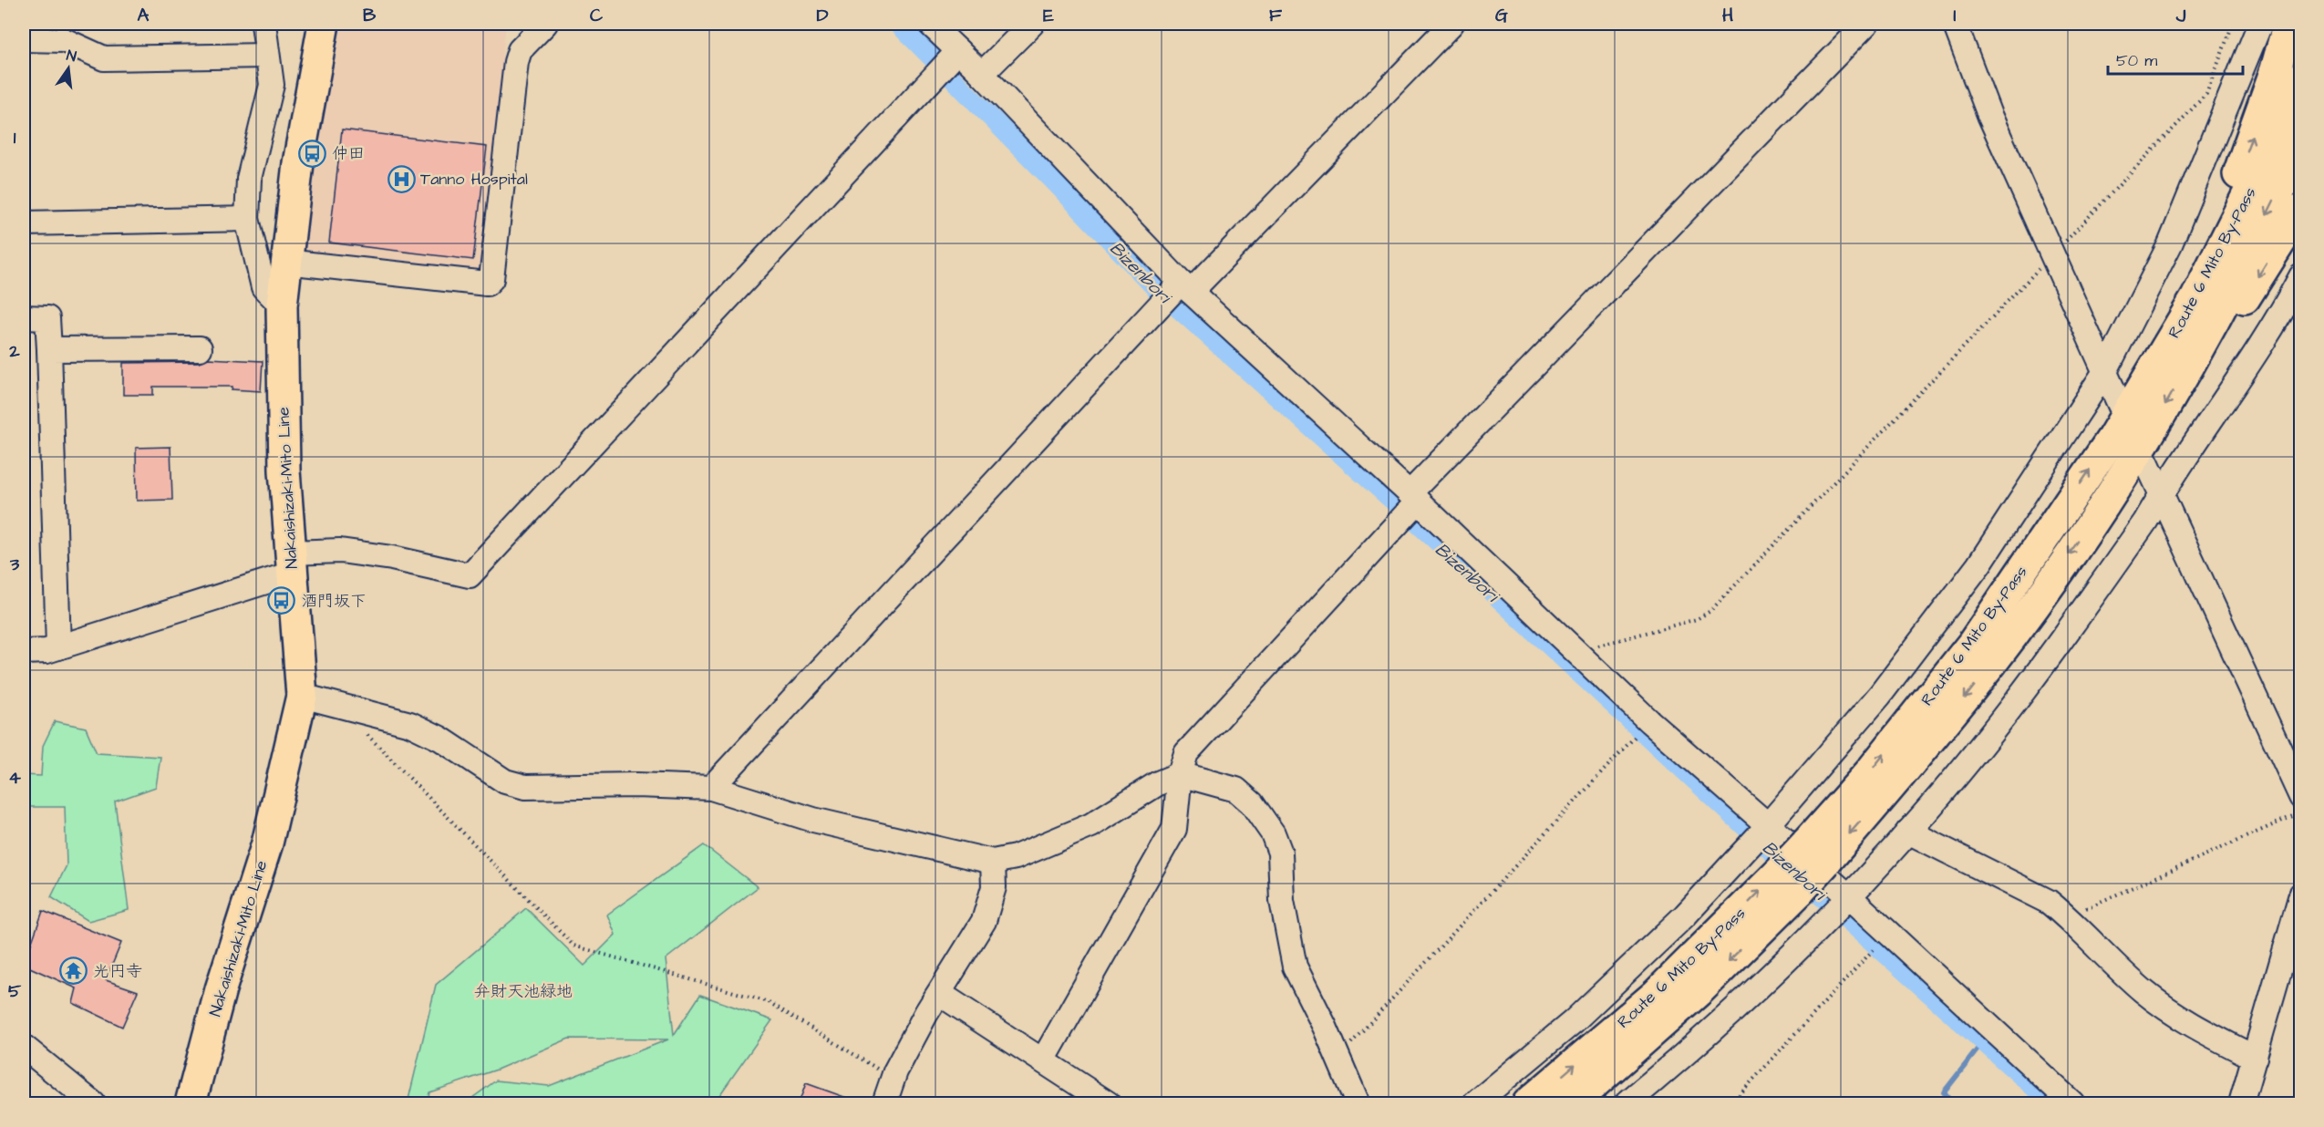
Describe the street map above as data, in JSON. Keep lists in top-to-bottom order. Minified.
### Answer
{"streets":{"main road":["Route 6 Mito By-Pass","Nakaishizaki-Mito Line"]},"water":["Bizenbori"],"parks":["弁財天池緑地"],"places":{"bus stop":["仲田","酒門坂下"],"hospital":["Tanno Hospital"],"temple":["光円寺"]},"scale_bar":"50 m","north":"top","grid":{"columns":["A","B","C","D","E","F","G","H","I","J"],"rows":["1","2","3","4","5"]}}
